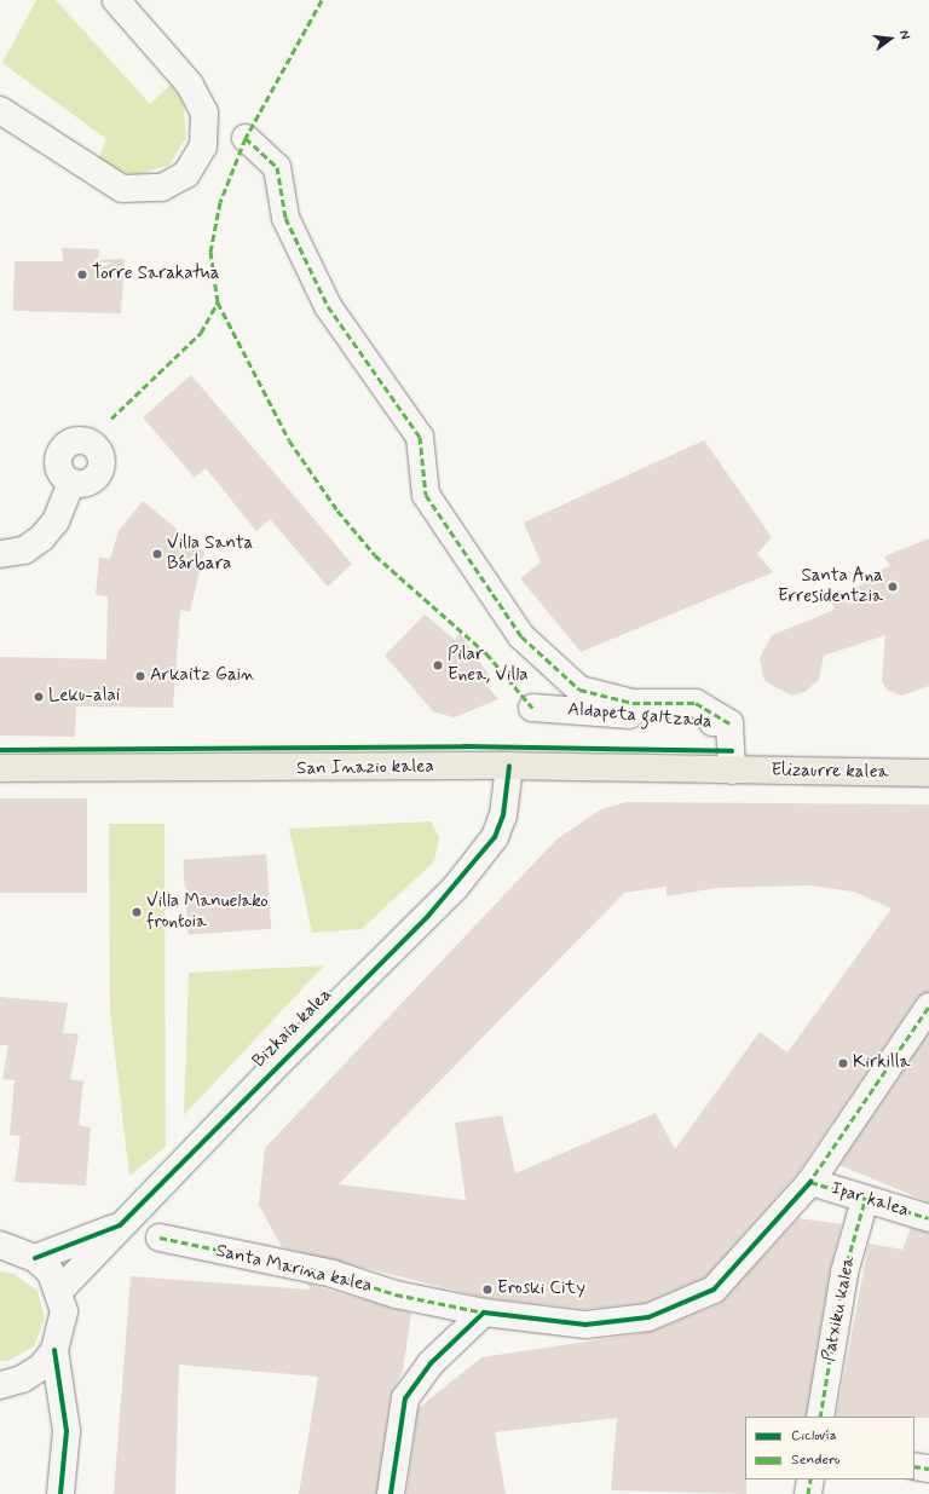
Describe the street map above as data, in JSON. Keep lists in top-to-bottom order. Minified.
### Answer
{"streets":{"main road":["San Inazio kalea","Elizaurre kalea"],"street":["Aldapeta galtzada","Bizkaia kalea","Ipar kalea","Santa Marina kalea","Patxiku kalea"]},"crossings":[["Aldapeta galtzada","San Inazio kalea"],["Aldapeta galtzada","Elizaurre kalea"],["San Inazio kalea","Elizaurre kalea"],["San Inazio kalea","Bizkaia kalea"],["Ipar kalea","Santa Marina kalea"],["Ipar kalea","Patxiku kalea"]],"places":["Torre Sarakatua","Villa Santa Bárbara","Santa Ana Erresidentzia","Pilar Enea, Villa","Arkaitz Gain","Leku-alai","Villa Manuelako frontoia","Kirkilla","Eroski City"],"legend":["Ciclovía","Sendero"],"north":"right"}
